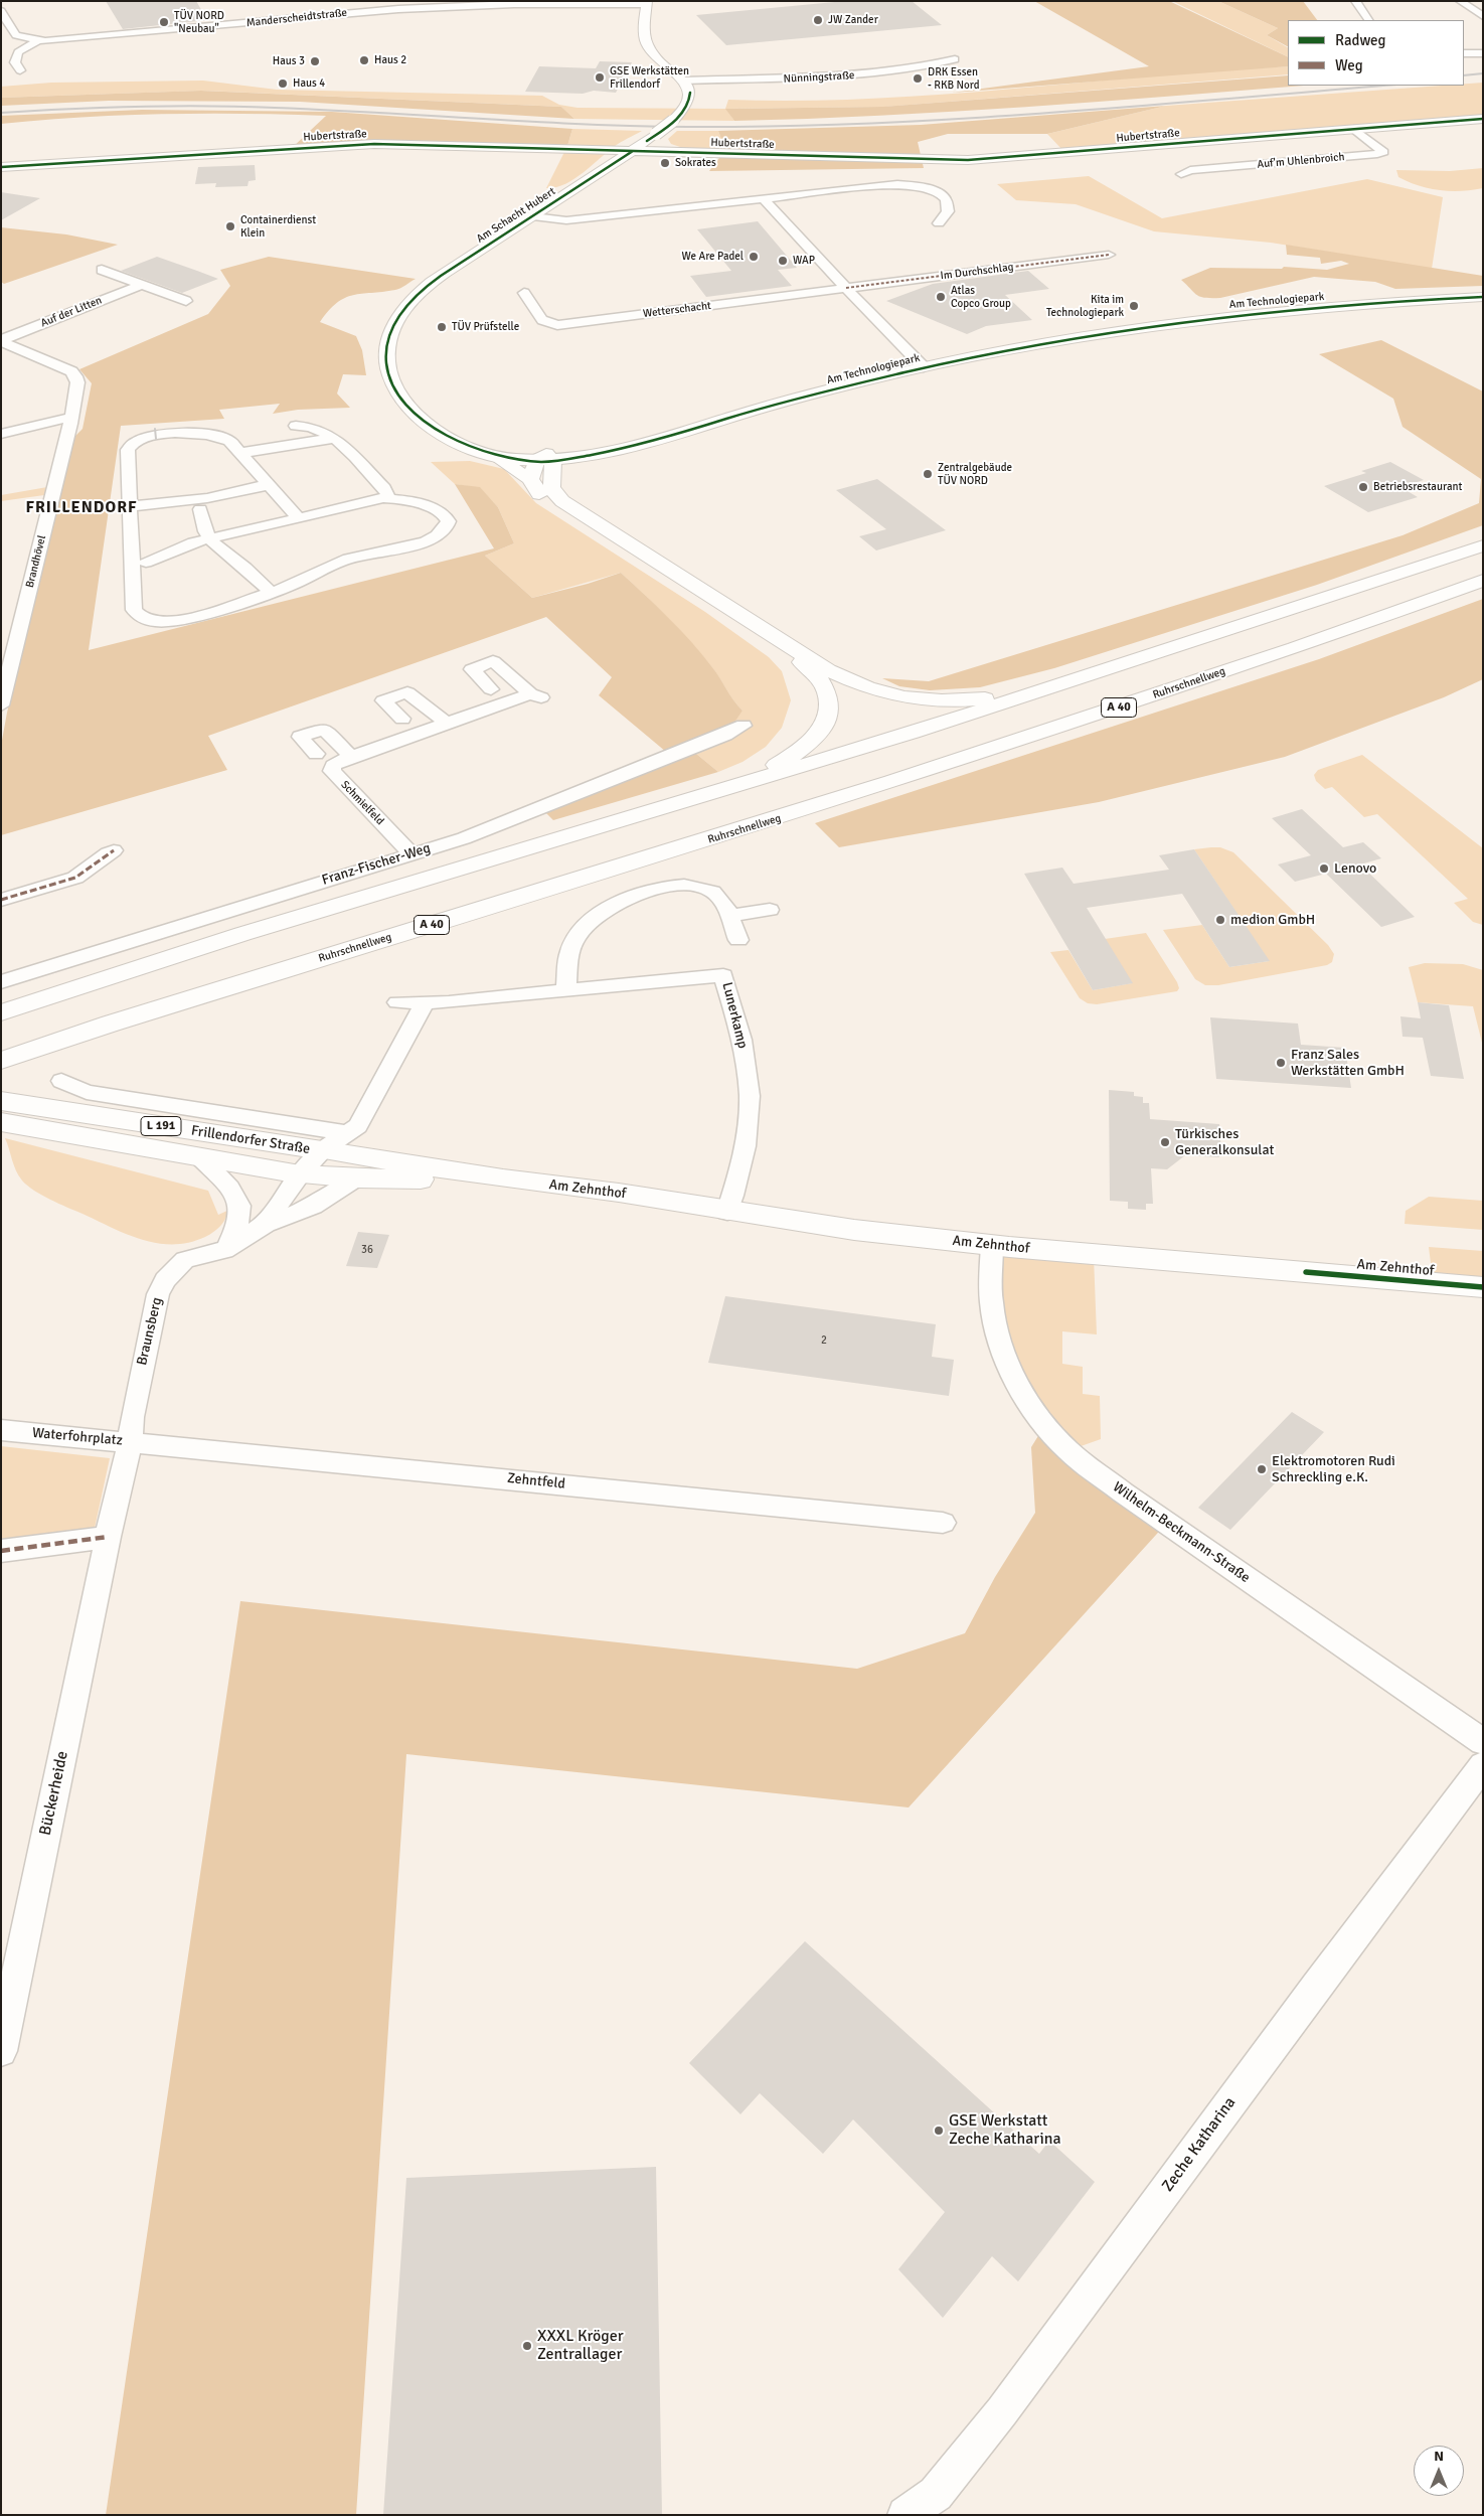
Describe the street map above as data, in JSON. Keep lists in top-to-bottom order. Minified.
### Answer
{"streets":{"main road":["Hubertstraße","Am Schacht Hubert","Am Technologiepark","Ruhrschnellweg","A 40","L 191","Frillendorfer Straße","Am Zehnthof"],"street":["Manderscheidtstraße","Nünningstraße","Auf'm Uhlenbroich","Im Durchschlag","Wetterschacht","Auf der Litten","Brandhövel","Schmielfeld","Franz-Fischer-Weg","Lunerkamp","Braunsberg","Waterfohrplatz","Zehntfeld","Wilhelm-Beckmann-Straße","Bückerheide","Zeche Katharina"]},"crossings":[["Hubertstraße","Auf'm Uhlenbroich"],["Hubertstraße","Am Schacht Hubert"],["Am Schacht Hubert","Am Technologiepark"],["Im Durchschlag","Wetterschacht"],["Auf der Litten","Brandhövel"],["Schmielfeld","Franz-Fischer-Weg"],["Lunerkamp","Am Zehnthof"],["Frillendorfer Straße","Am Zehnthof"],["Frillendorfer Straße","Braunsberg"],["Am Zehnthof","Braunsberg"],["Am Zehnthof","Wilhelm-Beckmann-Straße"],["Braunsberg","Waterfohrplatz"],["Braunsberg","Zehntfeld"],["Waterfohrplatz","Zehntfeld"],["Waterfohrplatz","Bückerheide"]],"districts":["FRILLENDORF"],"places":["JW Zander","TÜV NORD \"Neubau\"","Haus 2","Haus 3","GSE Werkstätten Frillendorf","DRK Essen - RKB Nord","Haus 4","Sokrates","Containerdienst Klein","We Are Padel","WAP","Atlas Copco Group","Kita im Technologiepark","TÜV Prüfstelle","Zentralgebäude TÜV NORD","Betriebsrestaurant","Lenovo","medion GmbH","Franz Sales Werkstätten GmbH","Türkisches Generalkonsulat","Elektromotoren Rudi Schreckling e.K.","GSE Werkstatt Zeche Katharina","XXXL Kröger Zentrallager"],"house_numbers":["36","2"],"legend":["Radweg","Weg"],"north":"top"}
